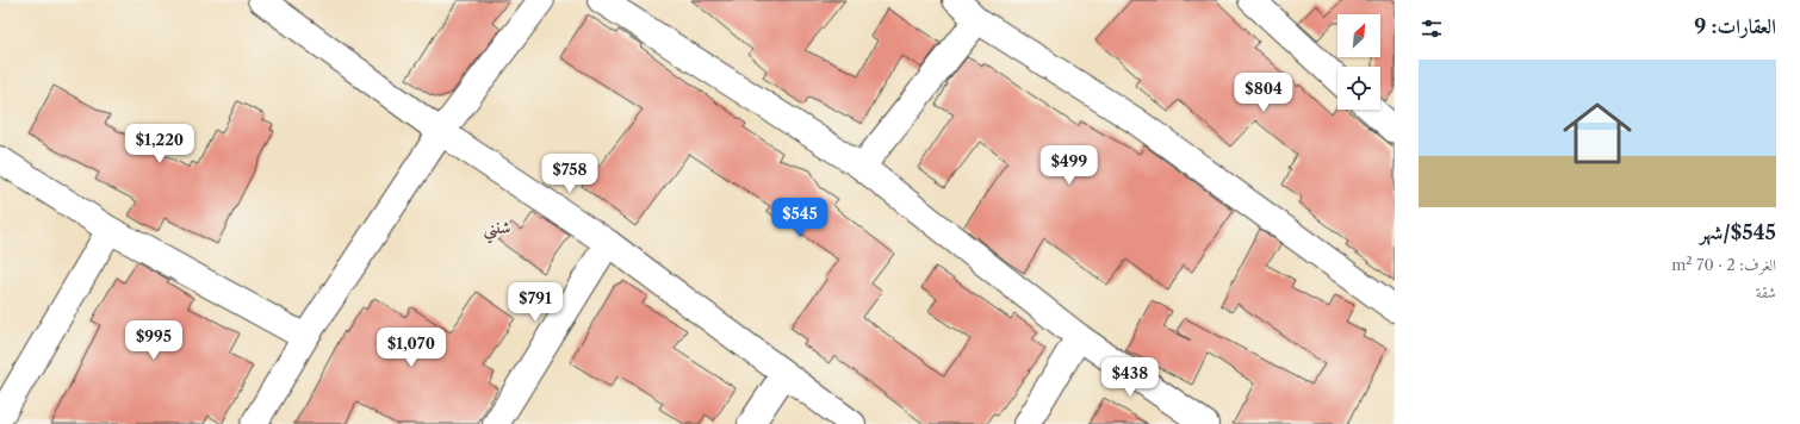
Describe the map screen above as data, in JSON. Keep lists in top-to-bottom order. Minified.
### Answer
{"districts":["شنني"],"north":"top right","page":{"heading":"العقارات: 9","list":[{"name":"$545/شهر","note":"الغرف: 2 · 70 m² · شقة"}],"price":["$804","$1,220","$499","$758","$545","$791","$995","$1,070","$438"]}}
